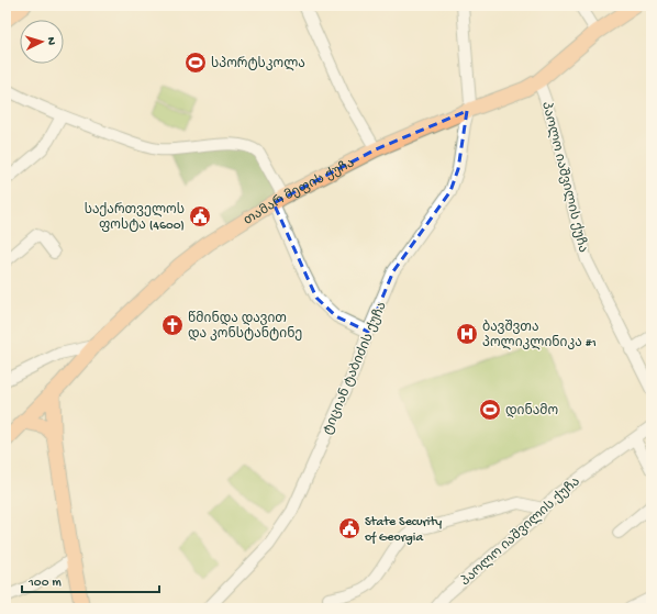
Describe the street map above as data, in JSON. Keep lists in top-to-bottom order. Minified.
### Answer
{"streets":{"main road":["თამარ მეფის ქუჩა"],"street":["პაოლო იაშვილის ქუჩა","ტიციან ტაბიძის ქუჩა"]},"crossings":[["პაოლო იაშვილის ქუჩა","თამარ მეფის ქუჩა"],["თამარ მეფის ქუჩა","ტიციან ტაბიძის ქუჩა"]],"places":{"sports":["სპორტსკოლა","დინამო"],"public building":["საქართველოს ფოსტა (4600)","State Security of Georgia"],"church":["წმინდა დავით და კონსტანტინე"],"hospital":["ბავშვთა პოლიკლინიკა #1"]},"scale_bar":"100 m","north":"right"}
